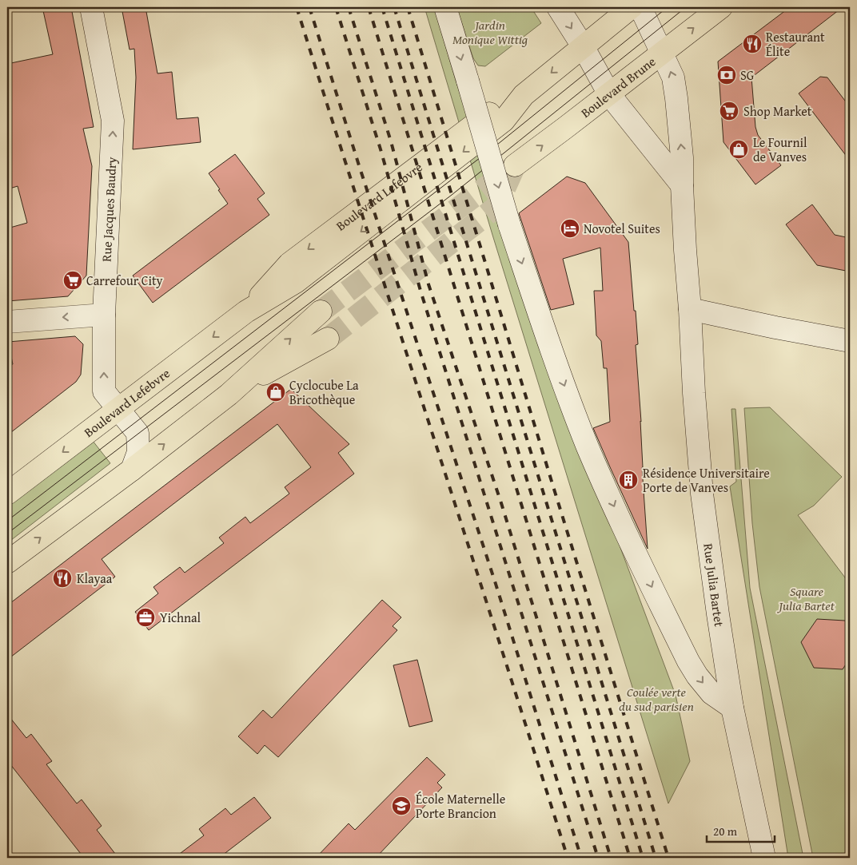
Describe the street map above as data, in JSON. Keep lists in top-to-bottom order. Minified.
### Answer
{"streets":{"main road":["Boulevard Brune","Boulevard Lefebvre","Rue Jacques Baudry","Rue Julia Bartet"]},"crossings":[["Boulevard Brune","Rue Julia Bartet"],["Boulevard Lefebvre","Rue Jacques Baudry"]],"one_way":["Boulevard Brune","Rue Jacques Baudry"],"parks":["Jardin Monique Wittig","Square Julia Bartet","Coulée verte du sud parisien"],"places":{"restaurant":["Restaurant Élite","Klayaa"],"bank":["SG"],"supermarket":["Shop Market","Carrefour City"],"shop":["Le Fournil de Vanves","Cyclocube La Bricothèque"],"hotel":["Novotel Suites"],"building":["Résidence Universitaire Porte de Vanves"],"office":["Yichnal"],"school or university":["École Maternelle Porte Brancion"]},"scale_bar":"20 m"}
